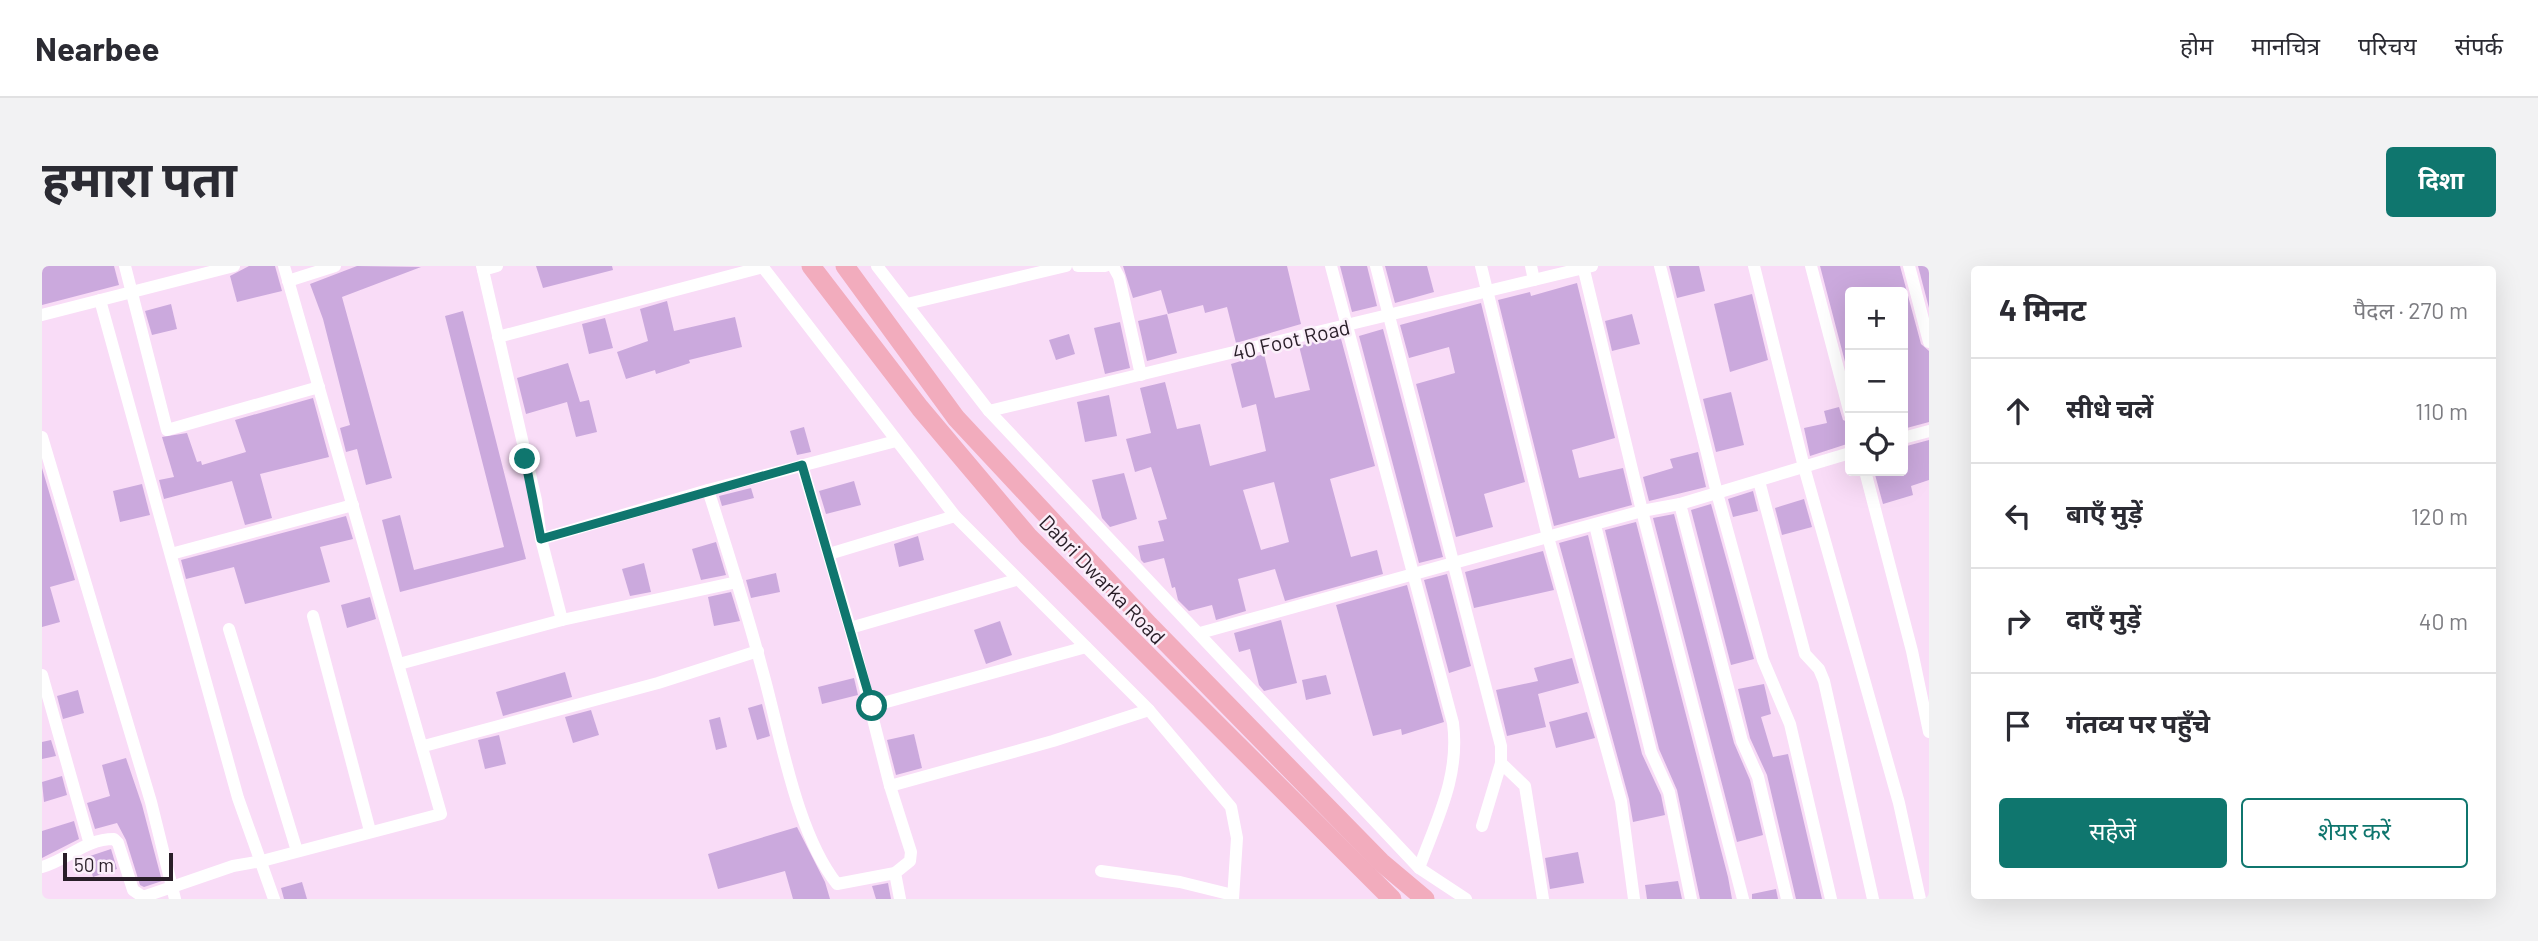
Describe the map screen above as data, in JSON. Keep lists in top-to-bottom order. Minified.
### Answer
{"streets":{"main road":["Dabri Dwarka Road"],"street":["40 Foot Road"]},"scale_bar":"50 m","page":{"header":"Nearbee","nav":["होम","मानचित्र","परिचय","संपर्क"],"buttons":["दिशा",["सहेजें","शेयर करें"]],"title":"हमारा पता","heading":["4 मिनट","पैदल · 270 m"],"map_buttons":["+","−"],"list":[["सीधे चलें","110 m"],["बाएँ मुड़ें","120 m"],["दाएँ मुड़ें","40 m"],"गंतव्य पर पहुँचे"],"scale":"50 m"}}
